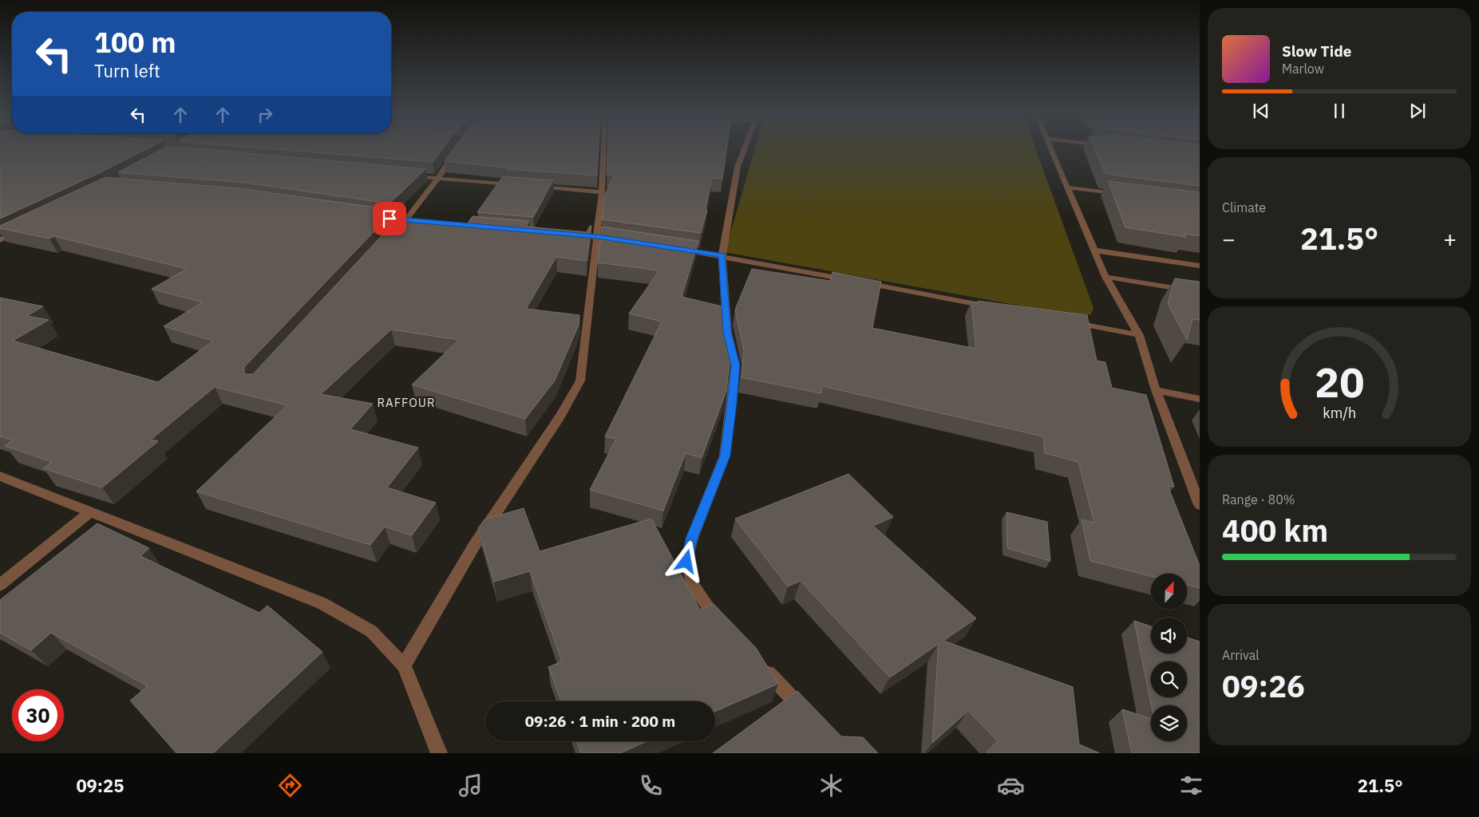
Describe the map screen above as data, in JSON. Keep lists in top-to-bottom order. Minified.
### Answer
{"districts":["RAFFOUR"],"north":"top","page":{"turn":["100 m","Turn left"],"song":["Slow Tide","Marlow"],"tile":["Climate",["Range · 80%","400 km"],["Arrival","09:26"]],"heat":["−","21.5°","+"],"limit":"30","trip":"09:26 · 1 min · 200 m","tabs":["09:25","21.5°"],"gauge":["20","km/h"]}}
